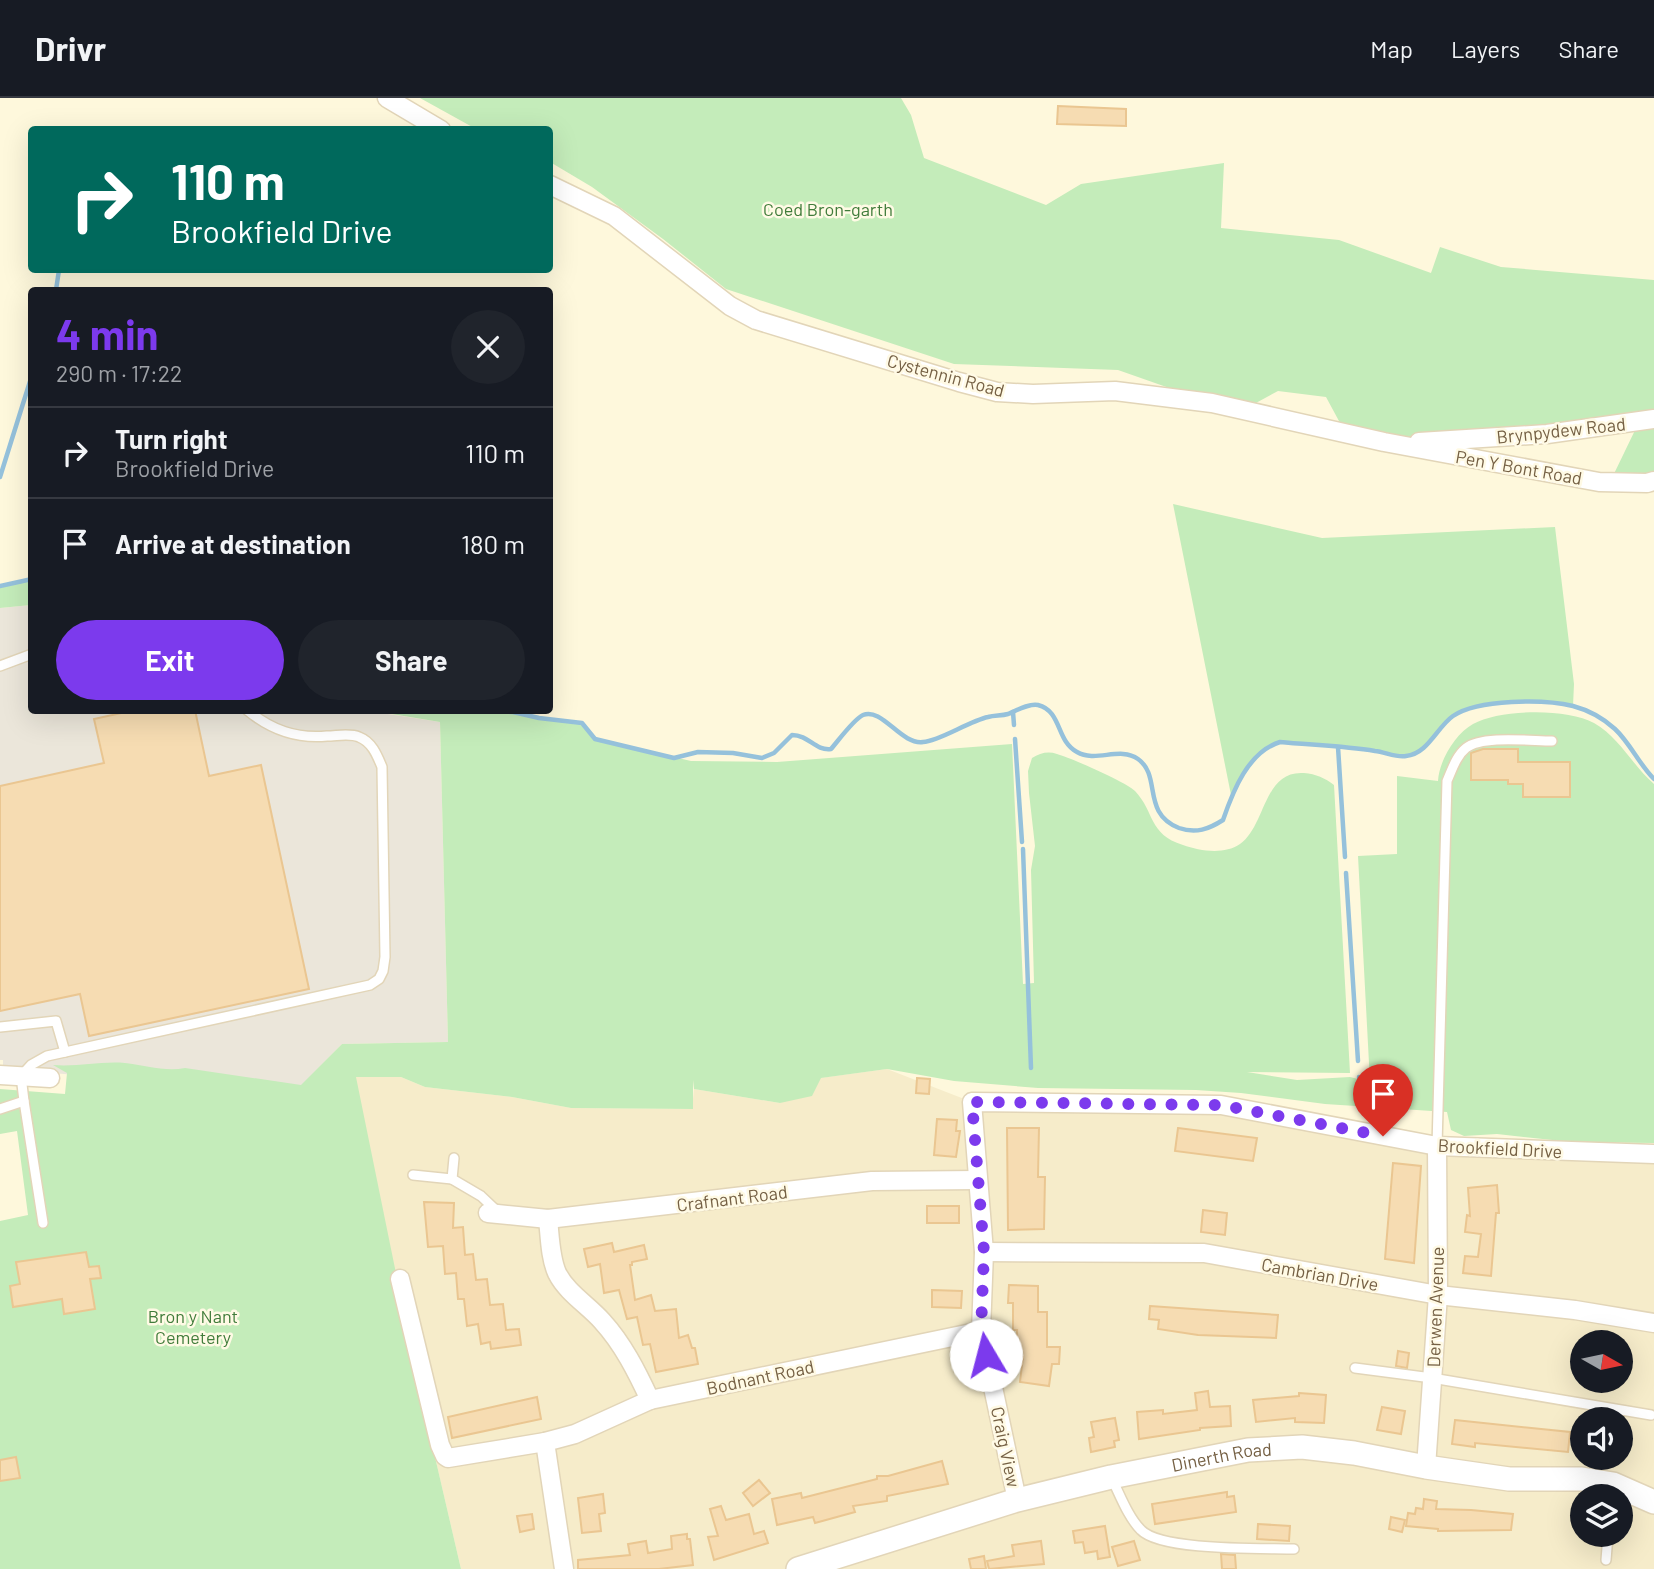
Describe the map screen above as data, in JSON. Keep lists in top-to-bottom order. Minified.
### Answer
{"streets":{"street":["Cystennin Road","Brynpydew Road","Pen Y Bont Road","Brookfield Drive","Crafnant Road","Cambrian Drive","Derwen Avenue","Bodnant Road","Craig View","Dinerth Road"]},"crossings":[["Cystennin Road","Brynpydew Road"],["Cystennin Road","Pen Y Bont Road"],["Brynpydew Road","Pen Y Bont Road"],["Brookfield Drive","Derwen Avenue"],["Brookfield Drive","Craig View"],["Crafnant Road","Craig View"],["Cambrian Drive","Derwen Avenue"],["Cambrian Drive","Craig View"],["Derwen Avenue","Dinerth Road"],["Bodnant Road","Craig View"],["Craig View","Dinerth Road"]],"parks":["Coed Bron-garth","Bron y Nant Cemetery"],"north":"right","page":{"header":"Drivr","nav":["Map","Layers","Share"],"turn":["110 m","Brookfield Drive"],"heading":["4 min","290 m · 17:22"],"list":[{"name":"Turn right","note":"Brookfield Drive","value":"110 m"},{"name":"Arrive at destination","value":"180 m"}],"buttons":["Exit","Share"]}}
